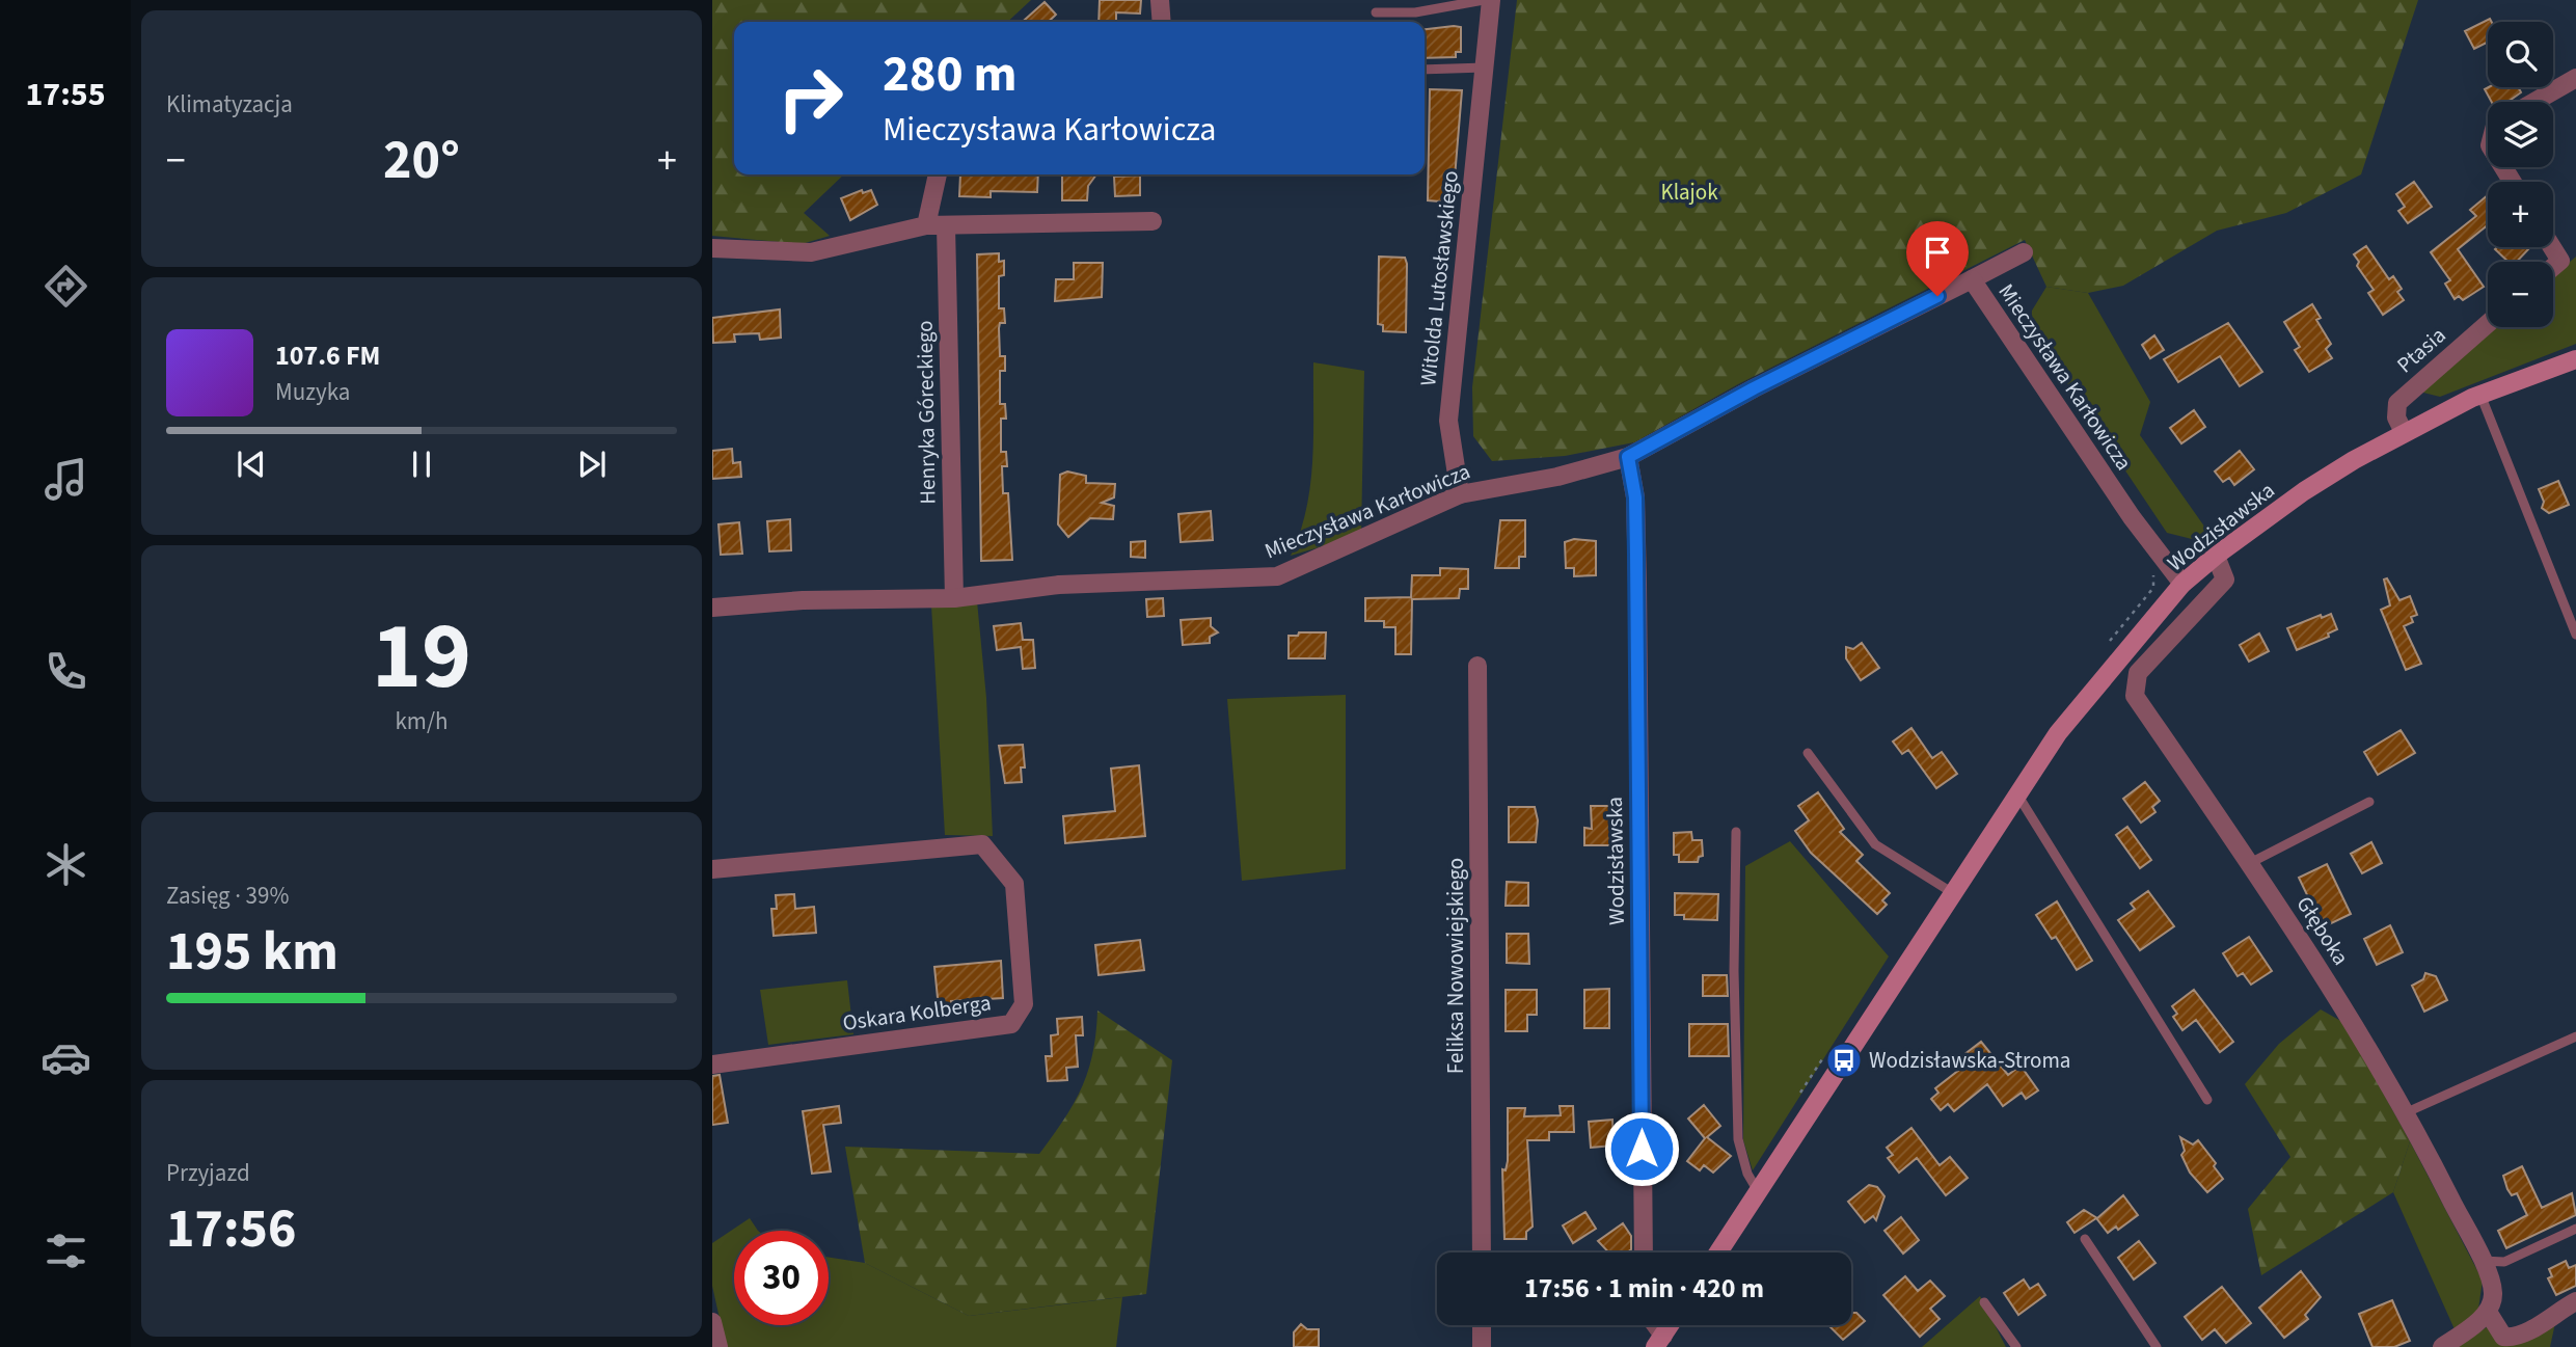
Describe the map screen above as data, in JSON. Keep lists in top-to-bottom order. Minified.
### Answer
{"streets":{"main road":["Wodzisławska"],"street":["Witolda Lutosławskiego","Ptasia","Mieczysława Karłowicza","Henryka Góreckiego","Głęboka","Feliksa Nowowiejskiego","Oskara Kolberga"]},"crossings":[["Witolda Lutosławskiego","Mieczysława Karłowicza"],["Ptasia","Wodzisławska"],["Mieczysława Karłowicza","Henryka Góreckiego"],["Mieczysława Karłowicza","Wodzisławska"],["Wodzisławska","Głęboka"]],"parks":["Klajok"],"places":{"bus stop":["Wodzisławska-Stroma"]},"page":{"tabs":"17:55","tile":["Klimatyzacja",["19","km/h"],["Zasięg · 39%","195 km"],["Przyjazd","17:56"]],"map_buttons":["+","−"],"turn":["280 m","Mieczysława Karłowicza"],"heat":["−","20°","+"],"song":["107.6 FM","Muzyka"],"limit":"30","trip":"17:56 · 1 min · 420 m"}}
